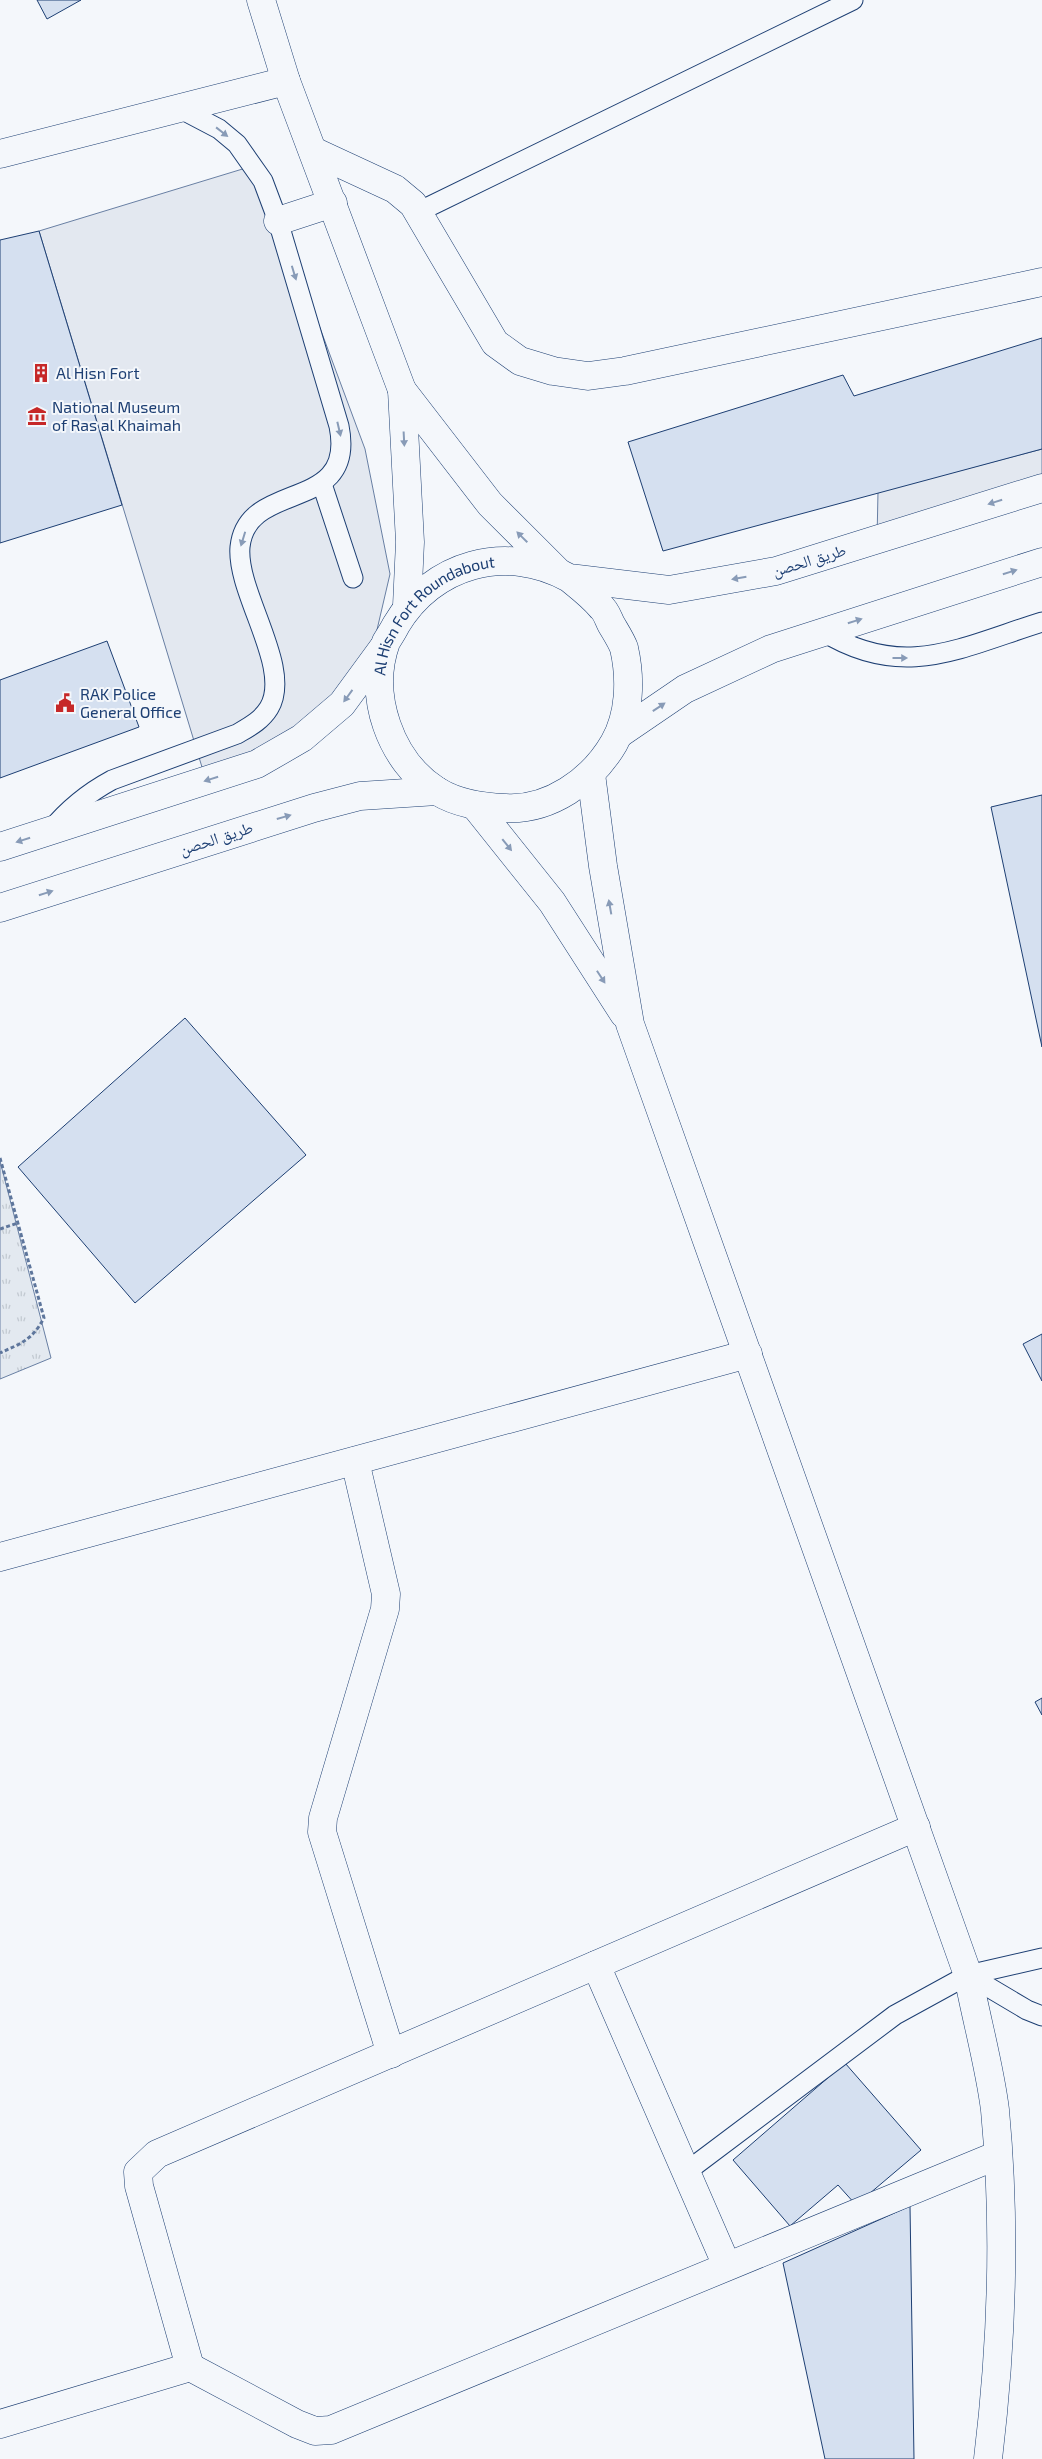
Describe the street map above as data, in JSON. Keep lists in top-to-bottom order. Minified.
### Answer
{"streets":{"street":["طريق الحصن","Al Hisn Fort Roundabout"]},"crossings":[["طريق الحصن","Al Hisn Fort Roundabout"]],"places":{"building":["Al Hisn Fort"],"museum":["National Museum of Ras al Khaimah"],"public building":["RAK Police General Office"]}}
